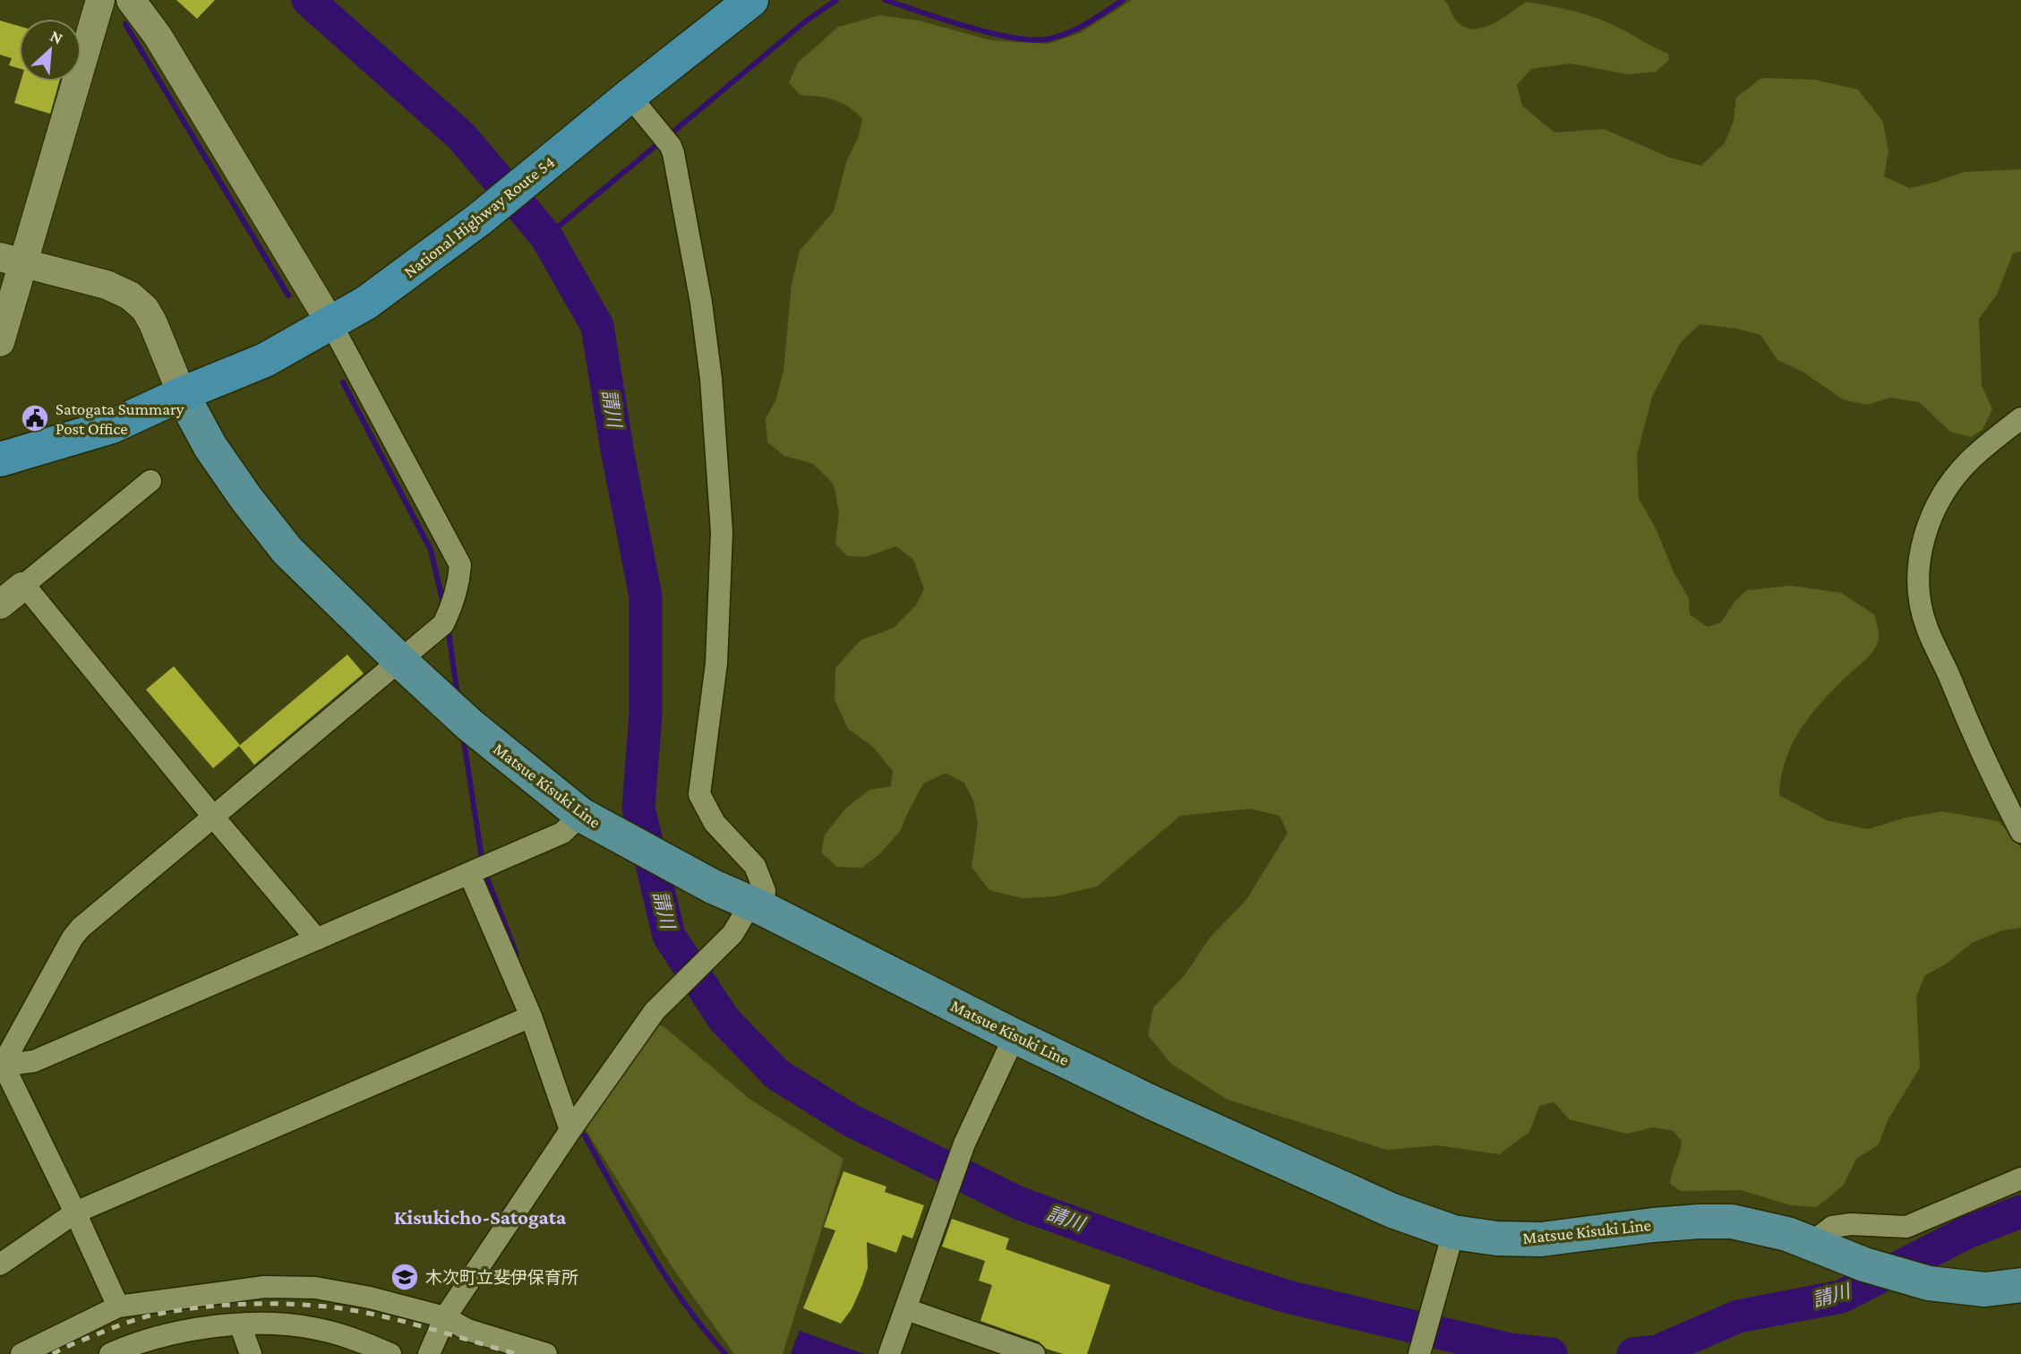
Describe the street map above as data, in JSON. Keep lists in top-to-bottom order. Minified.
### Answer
{"streets":{"highway":["National Highway Route 54"],"main road":["Matsue Kisuki Line"]},"crossings":[["National Highway Route 54","Matsue Kisuki Line"]],"districts":["Kisukicho-Satogata"],"water":["請川"],"places":{"public building":["Satogata Summary Post Office"],"school or university":["木次町立斐伊保育所"]},"north":"top right"}
